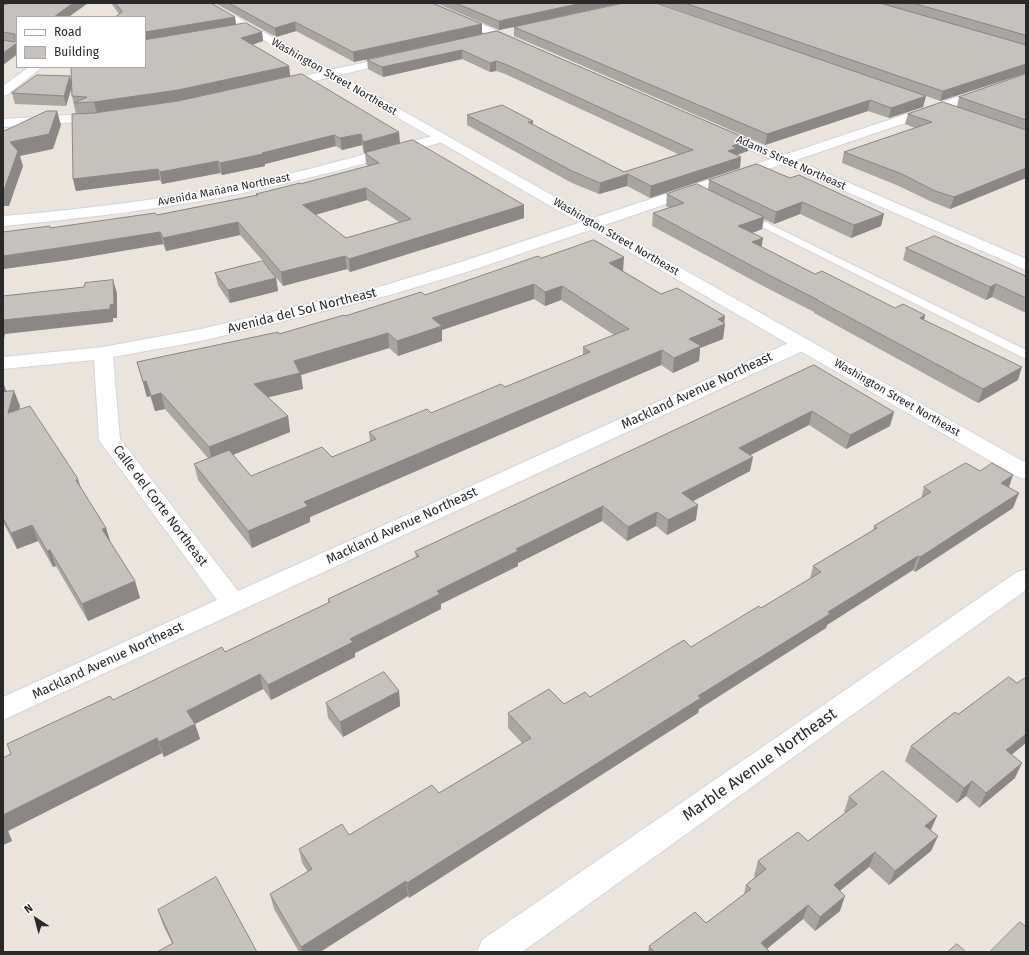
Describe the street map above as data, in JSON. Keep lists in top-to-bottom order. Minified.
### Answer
{"streets":{"street":["Washington Street Northeast","Adams Street Northeast","Avenida Mañana Northeast","Avenida del Sol Northeast","Mackland Avenue Northeast","Calle del Corte Northeast","Marble Avenue Northeast"]},"crossings":[["Washington Street Northeast","Avenida Mañana Northeast"],["Washington Street Northeast","Avenida del Sol Northeast"],["Washington Street Northeast","Mackland Avenue Northeast"],["Adams Street Northeast","Avenida del Sol Northeast"],["Avenida del Sol Northeast","Calle del Corte Northeast"],["Mackland Avenue Northeast","Calle del Corte Northeast"]],"legend":["Road","Building"],"north":"top left"}
